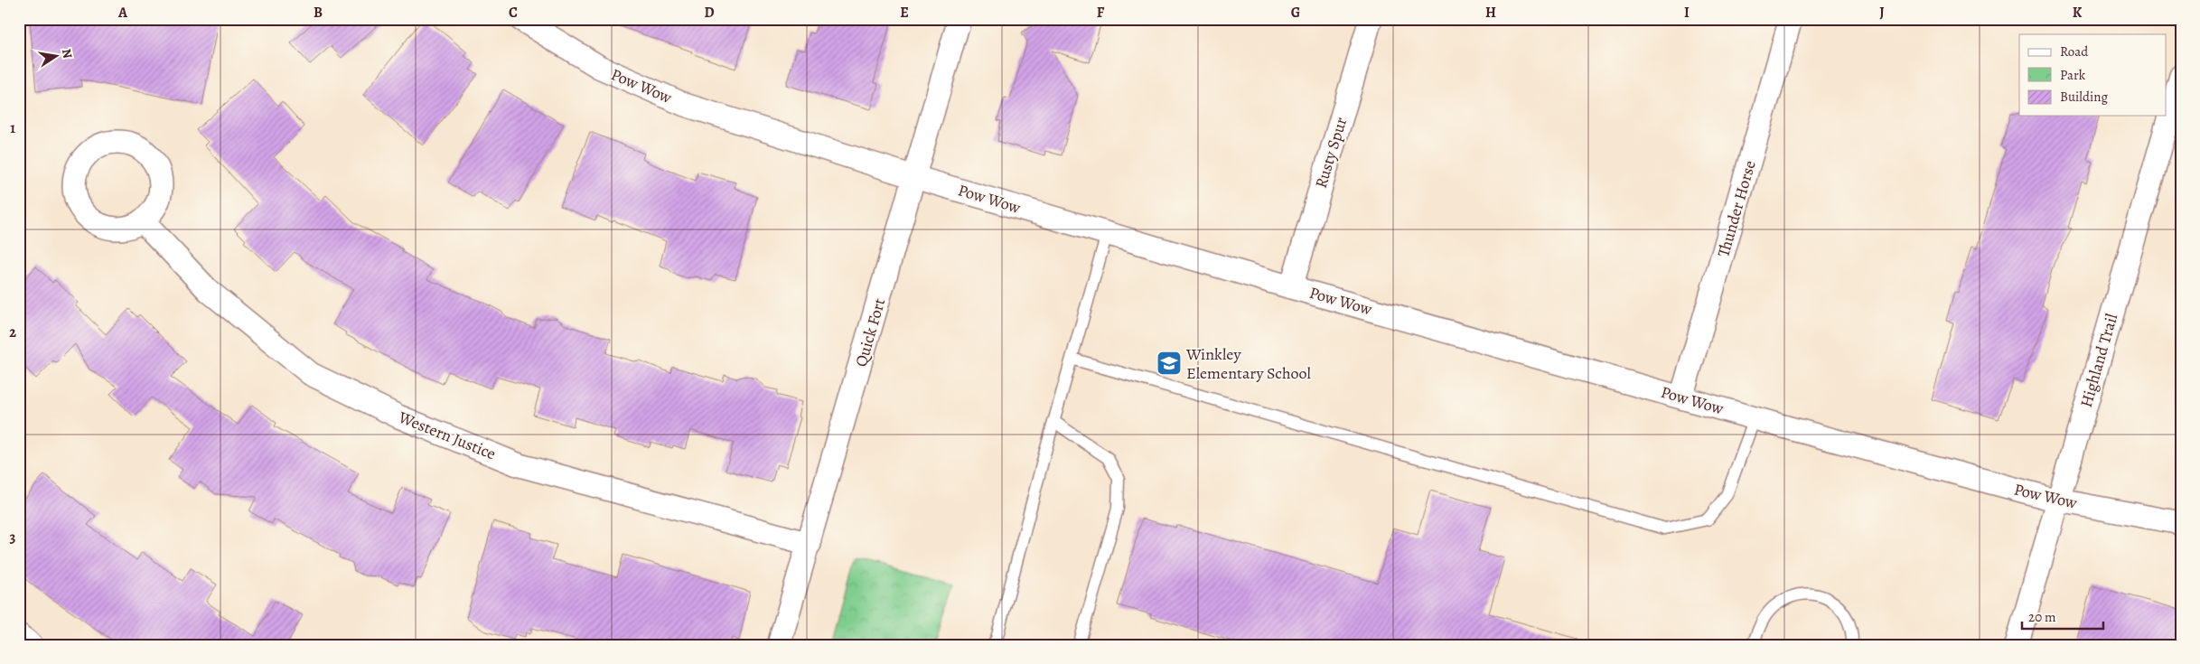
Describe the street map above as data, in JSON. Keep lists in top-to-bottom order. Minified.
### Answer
{"streets":{"street":["Pow Wow","Rusty Spur","Thunder Horse","Quick Fort","Highland Trail","Western Justice"]},"crossings":[["Pow Wow","Rusty Spur"],["Pow Wow","Thunder Horse"],["Pow Wow","Quick Fort"],["Pow Wow","Highland Trail"],["Quick Fort","Western Justice"]],"places":{"school or university":["Winkley Elementary School"]},"legend":["Road","Park","Building"],"scale_bar":"20 m","north":"right","grid":{"columns":["A","B","C","D","E","F","G","H","I","J","K"],"rows":["1","2","3"]}}
